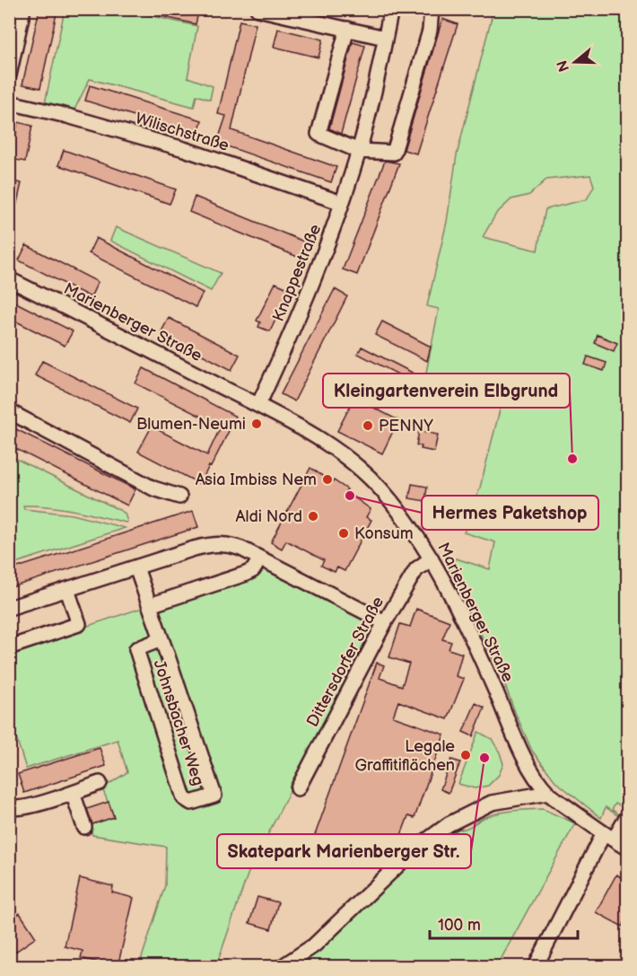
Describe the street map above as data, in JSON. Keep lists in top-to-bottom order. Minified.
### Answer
{"streets":{"street":["Wilischstraße","Knappestraße","Marienberger Straße","Dittersdorfer Straße","Johnsbacher Weg"]},"crossings":[["Wilischstraße","Knappestraße"],["Knappestraße","Marienberger Straße"],["Marienberger Straße","Dittersdorfer Straße"]],"places":["Blumen-Neumi","PENNY","Kleingartenverein Elbgrund","Asia Imbiss Nem","Hermes Paketshop","Aldi Nord","Konsum","Legale Graffitiflächen","Skatepark Marienberger Str."],"scale_bar":"100 m","north":"left"}
